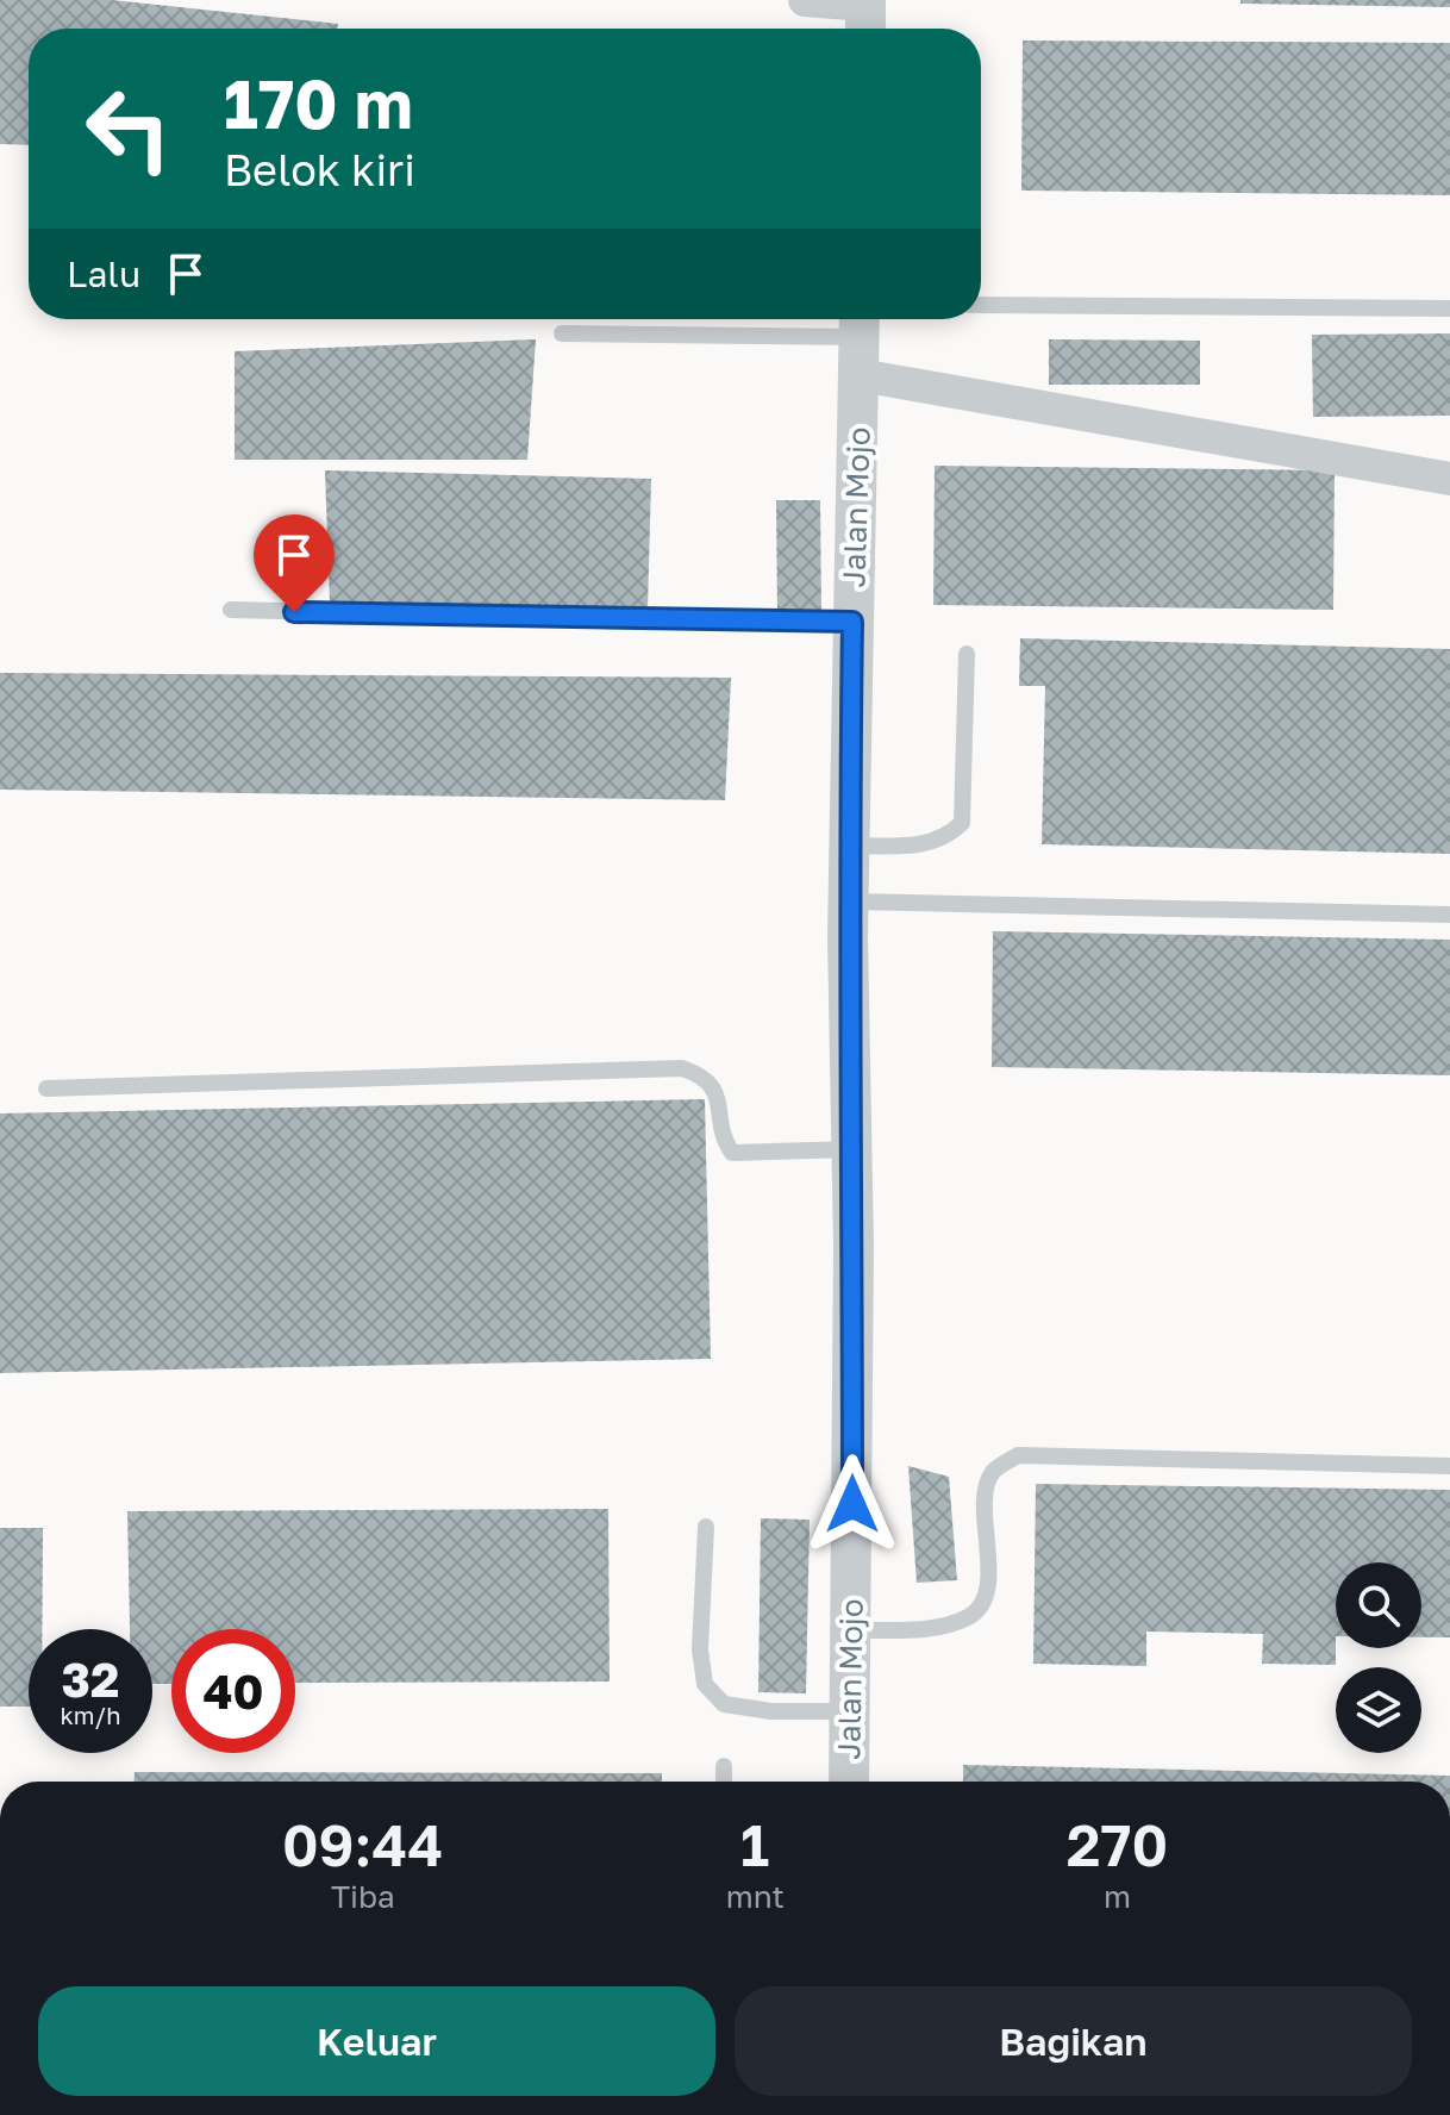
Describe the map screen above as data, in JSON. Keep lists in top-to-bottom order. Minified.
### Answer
{"streets":{"street":["Jalan Mojo"]},"page":{"turn":["170 m","Belok kiri"],"then":"Lalu","speed":"32 km/h","limit":"40","eta":["09:44","Tiba","1","mnt","270","m"],"buttons":["Keluar","Bagikan"]}}
